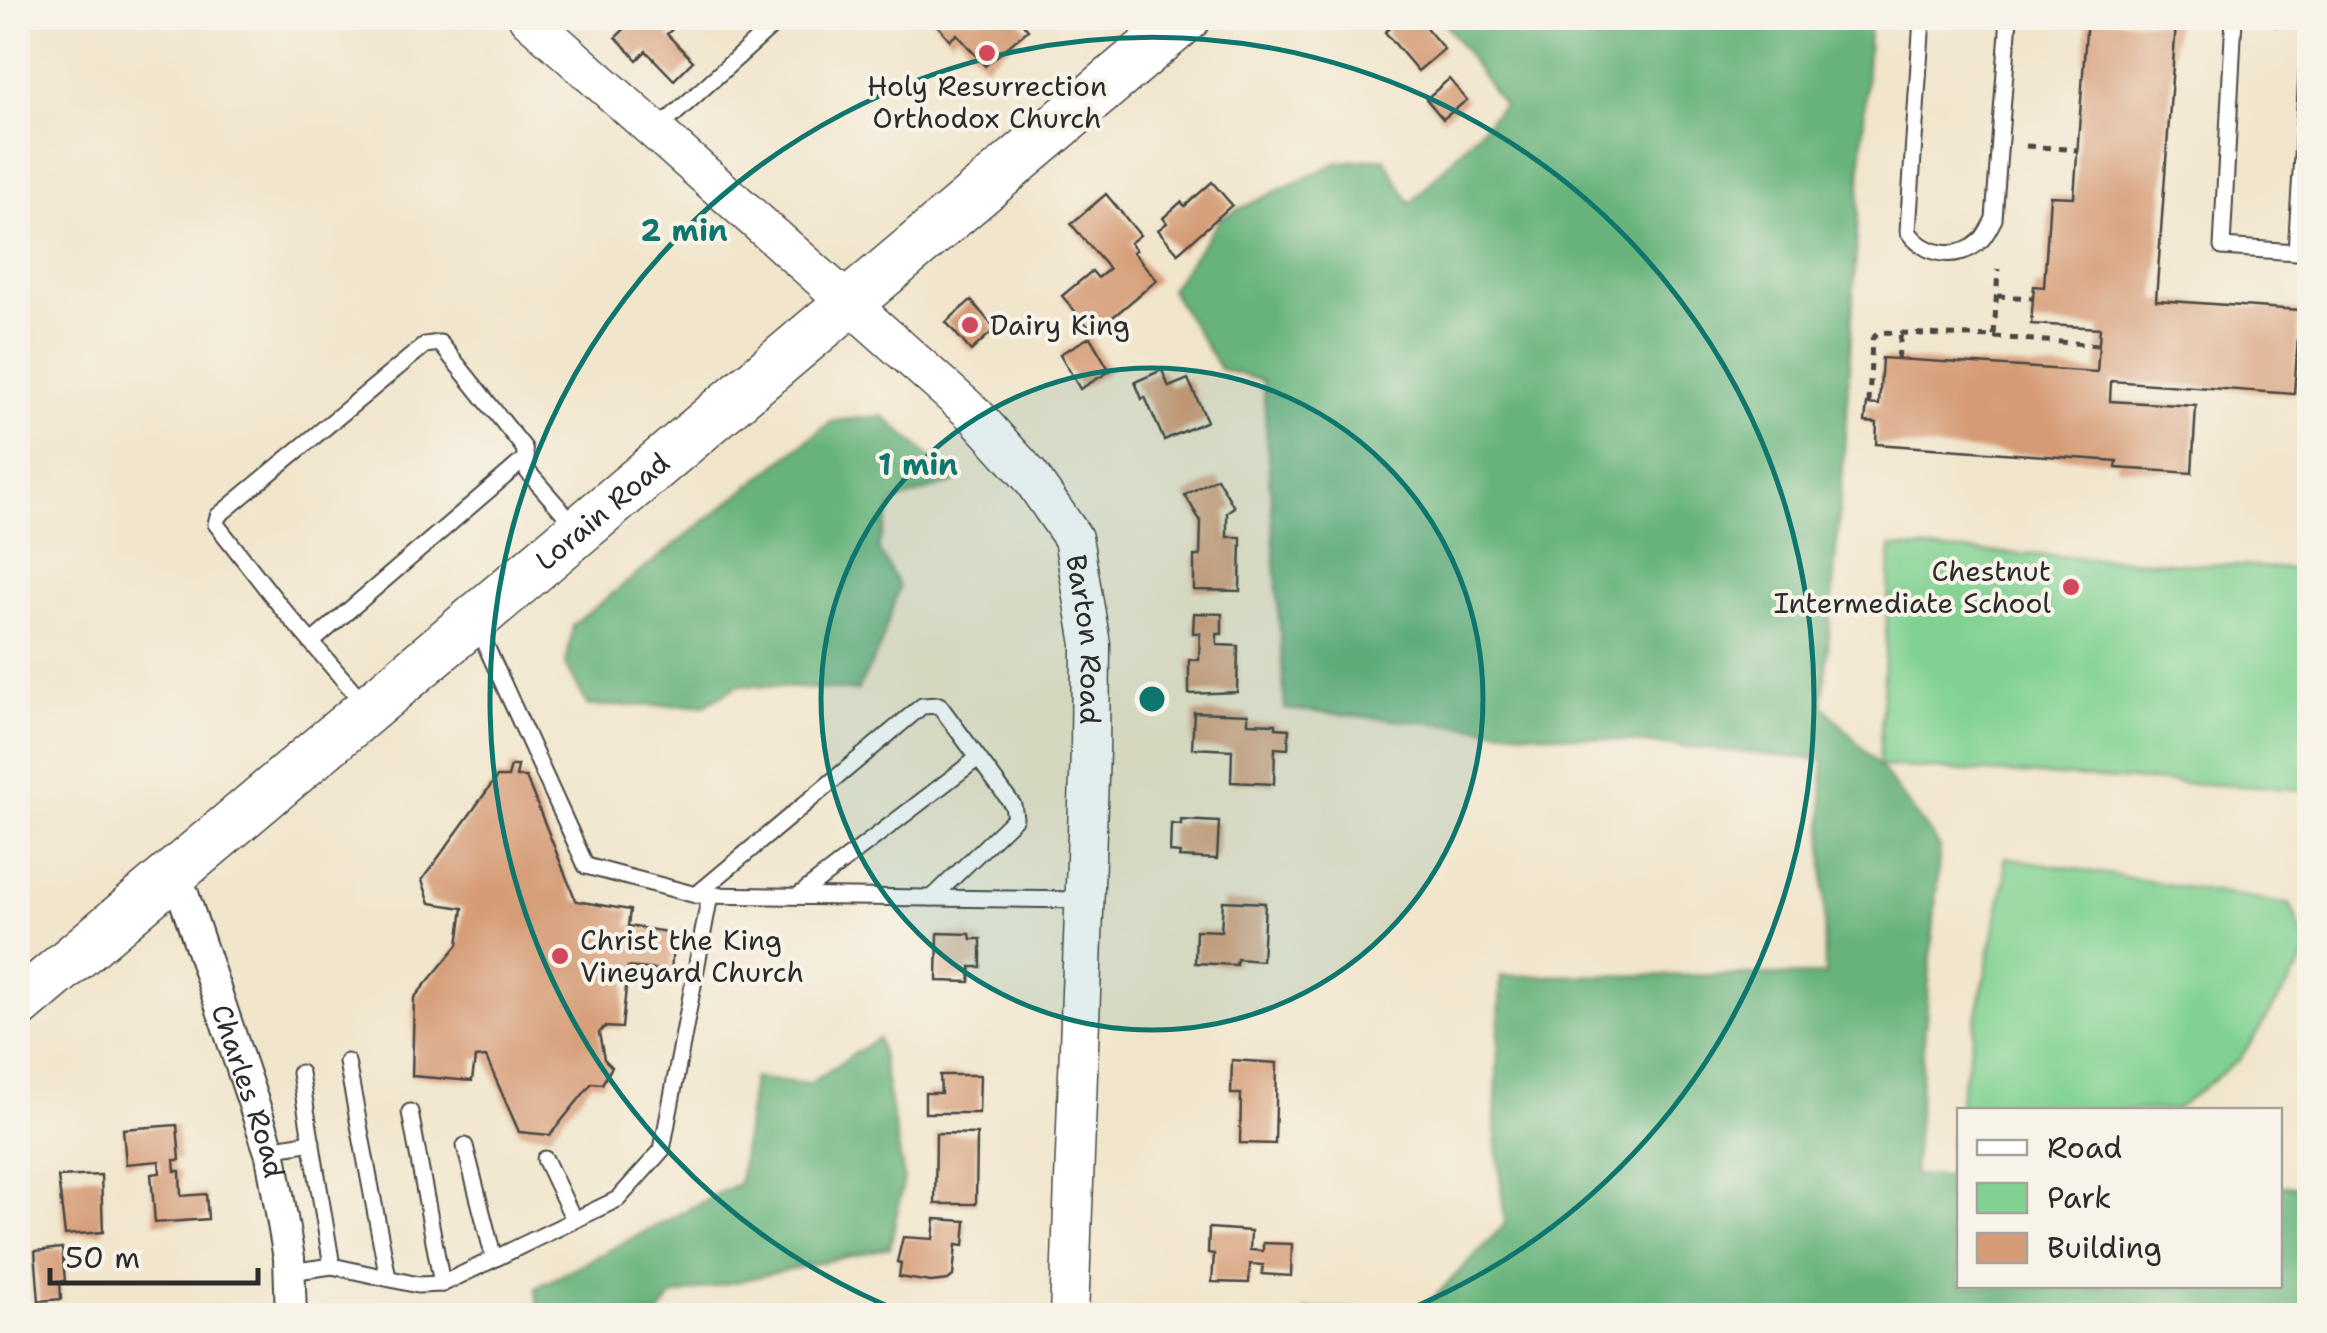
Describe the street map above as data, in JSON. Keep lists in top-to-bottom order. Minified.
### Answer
{"streets":{"main road":["Lorain Road"],"street":["Barton Road","Charles Road"]},"crossings":[["Lorain Road","Barton Road"],["Lorain Road","Charles Road"]],"places":["Holy Resurrection Orthodox Church","Dairy King","Chestnut Intermediate School","Christ the King Vineyard Church"],"legend":["Road","Park","Building"],"scale_bar":"50 m","rings":["2 min","1 min"]}
